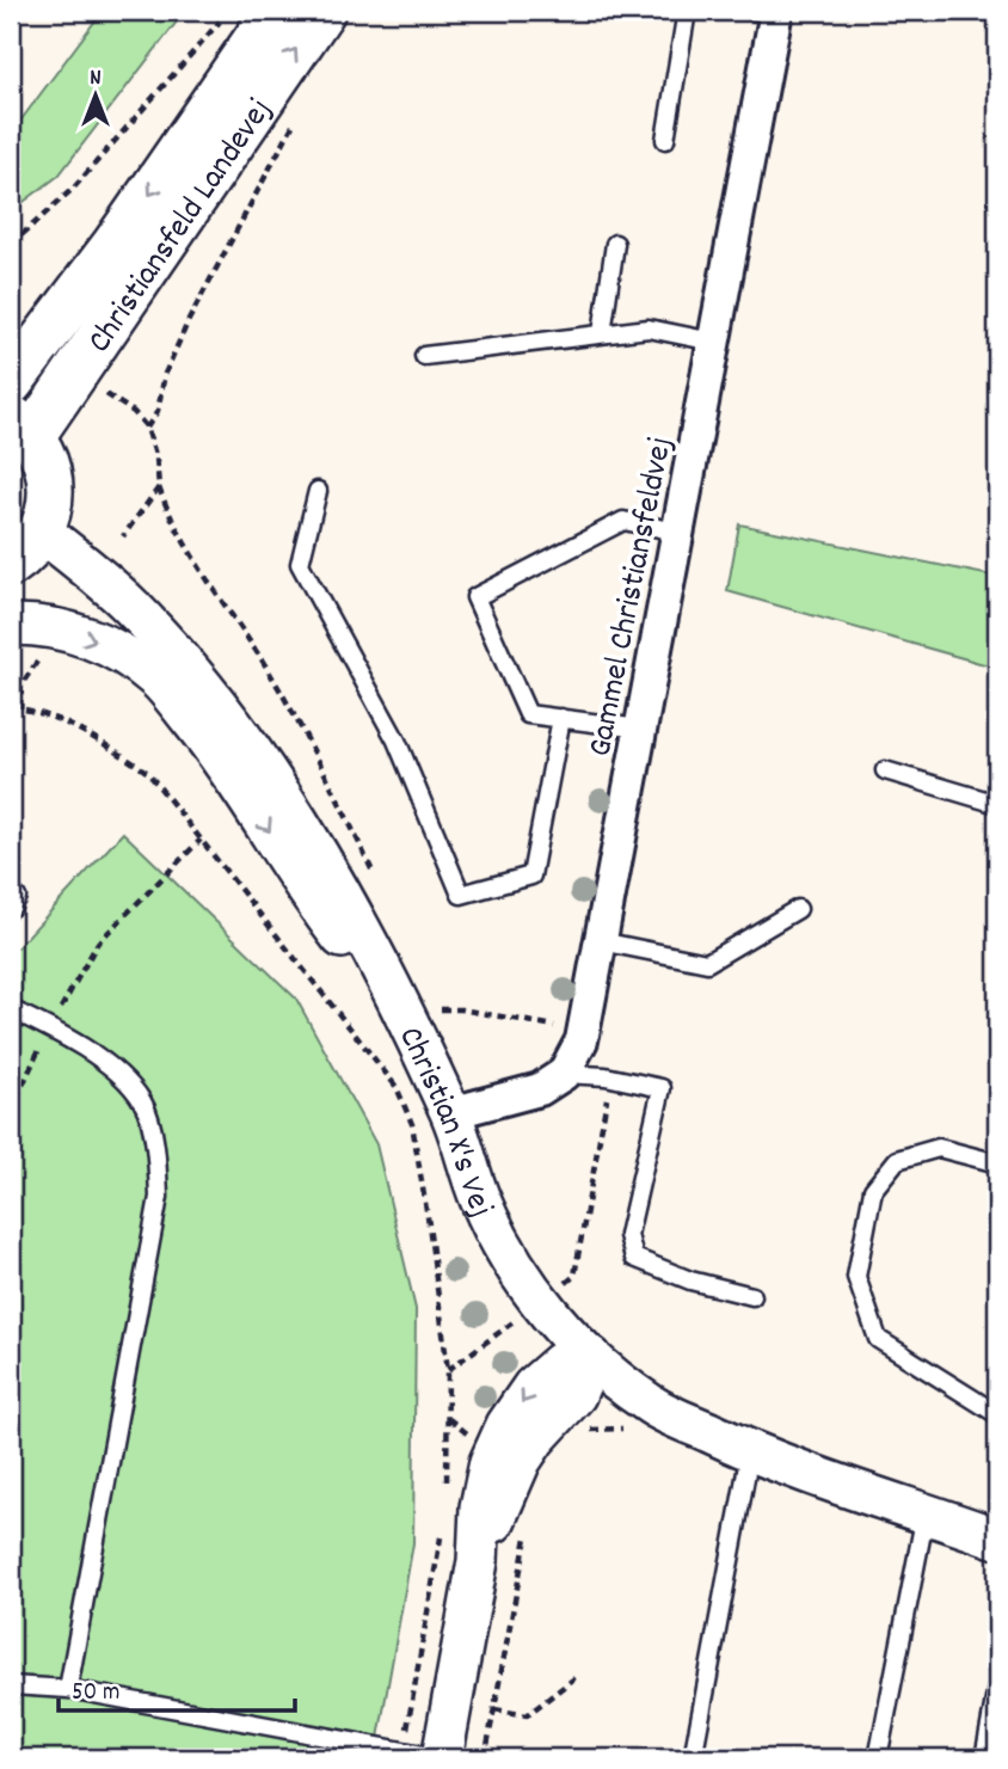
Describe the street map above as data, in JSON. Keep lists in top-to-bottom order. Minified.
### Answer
{"streets":{"main road":["Christiansfeld Landevej"],"street":["Gammel Christiansfeldvej","Christian X's Vej"]},"scale_bar":"50 m","north":"top"}
